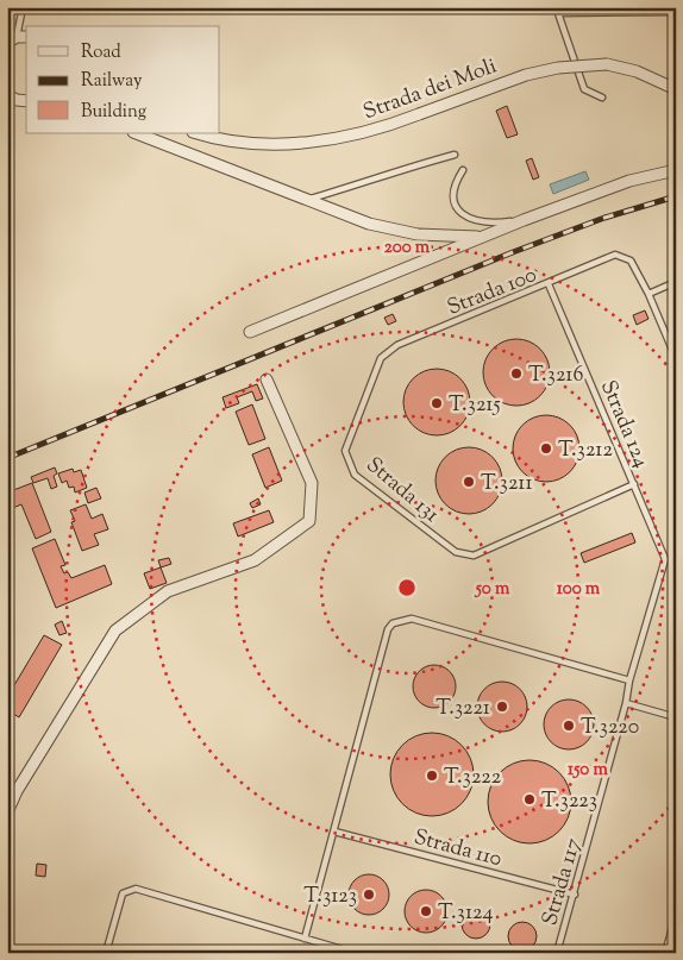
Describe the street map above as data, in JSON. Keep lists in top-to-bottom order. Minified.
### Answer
{"streets":{"street":["Strada dei Moli"],"lane":["Strada 100","Strada 124","Strada 131","Strada 110","Strada 117"]},"crossings":[["Strada 100","Strada 124"],["Strada 100","Strada 131"],["Strada 124","Strada 131"],["Strada 124","Strada 117"],["Strada 110","Strada 117"]],"places":["T.3216","T.3215","T.3212","T.3211","T.3221","T.3220","T.3222","T.3223","T.3123","T.3124"],"legend":["Road","Railway","Building"],"rings":["200 m","50 m","100 m","150 m"]}
